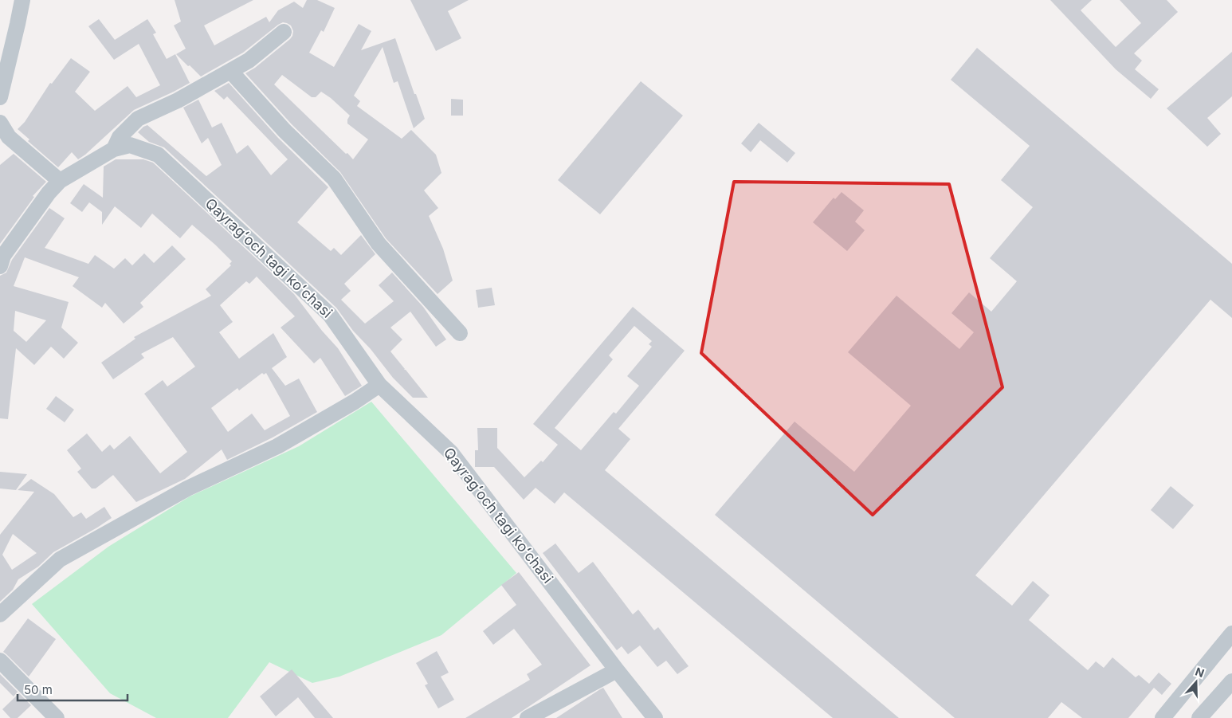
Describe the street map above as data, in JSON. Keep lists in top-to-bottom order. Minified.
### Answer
{"streets":{"street":["Qayragʻoch tagi koʻchasi"]},"scale_bar":"50 m","north":"top"}
